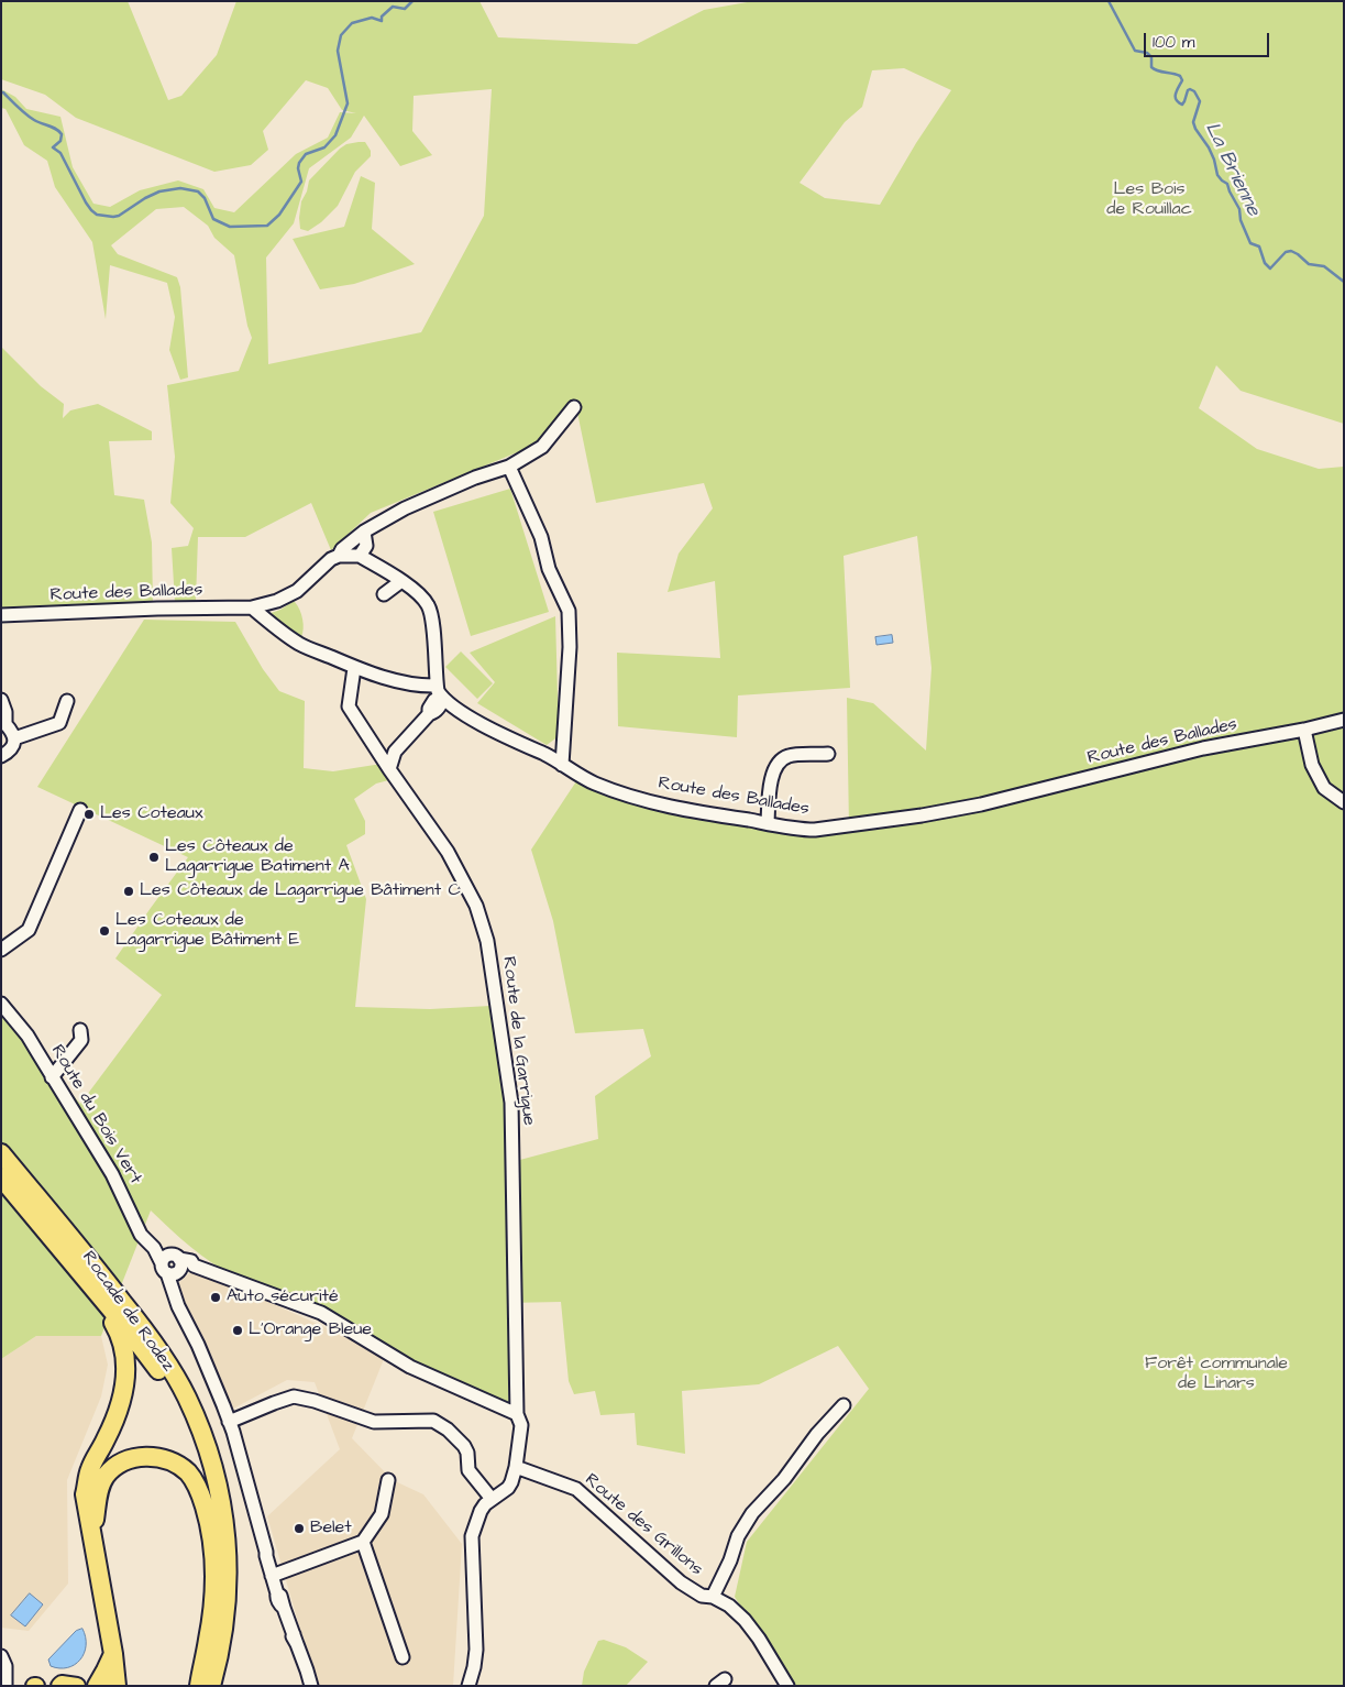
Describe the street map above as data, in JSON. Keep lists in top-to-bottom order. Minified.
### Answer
{"streets":{"highway":["Rocade de Rodez"],"street":["Route des Ballades","Route de la Garrigue","Route du Bois Vert","Route des Grillons"]},"water":["La Brienne"],"parks":["Les Bois de Rouillac","Forêt communale de Linars"],"places":["Les Coteaux","Les Côteaux de Lagarrigue Batiment A","Les Côteaux de Lagarrigue Bâtiment C","Les Coteaux de Lagarrigue Bâtiment E","Auto sécurité","L'Orange Bleue","Belet"],"scale_bar":"100 m"}
